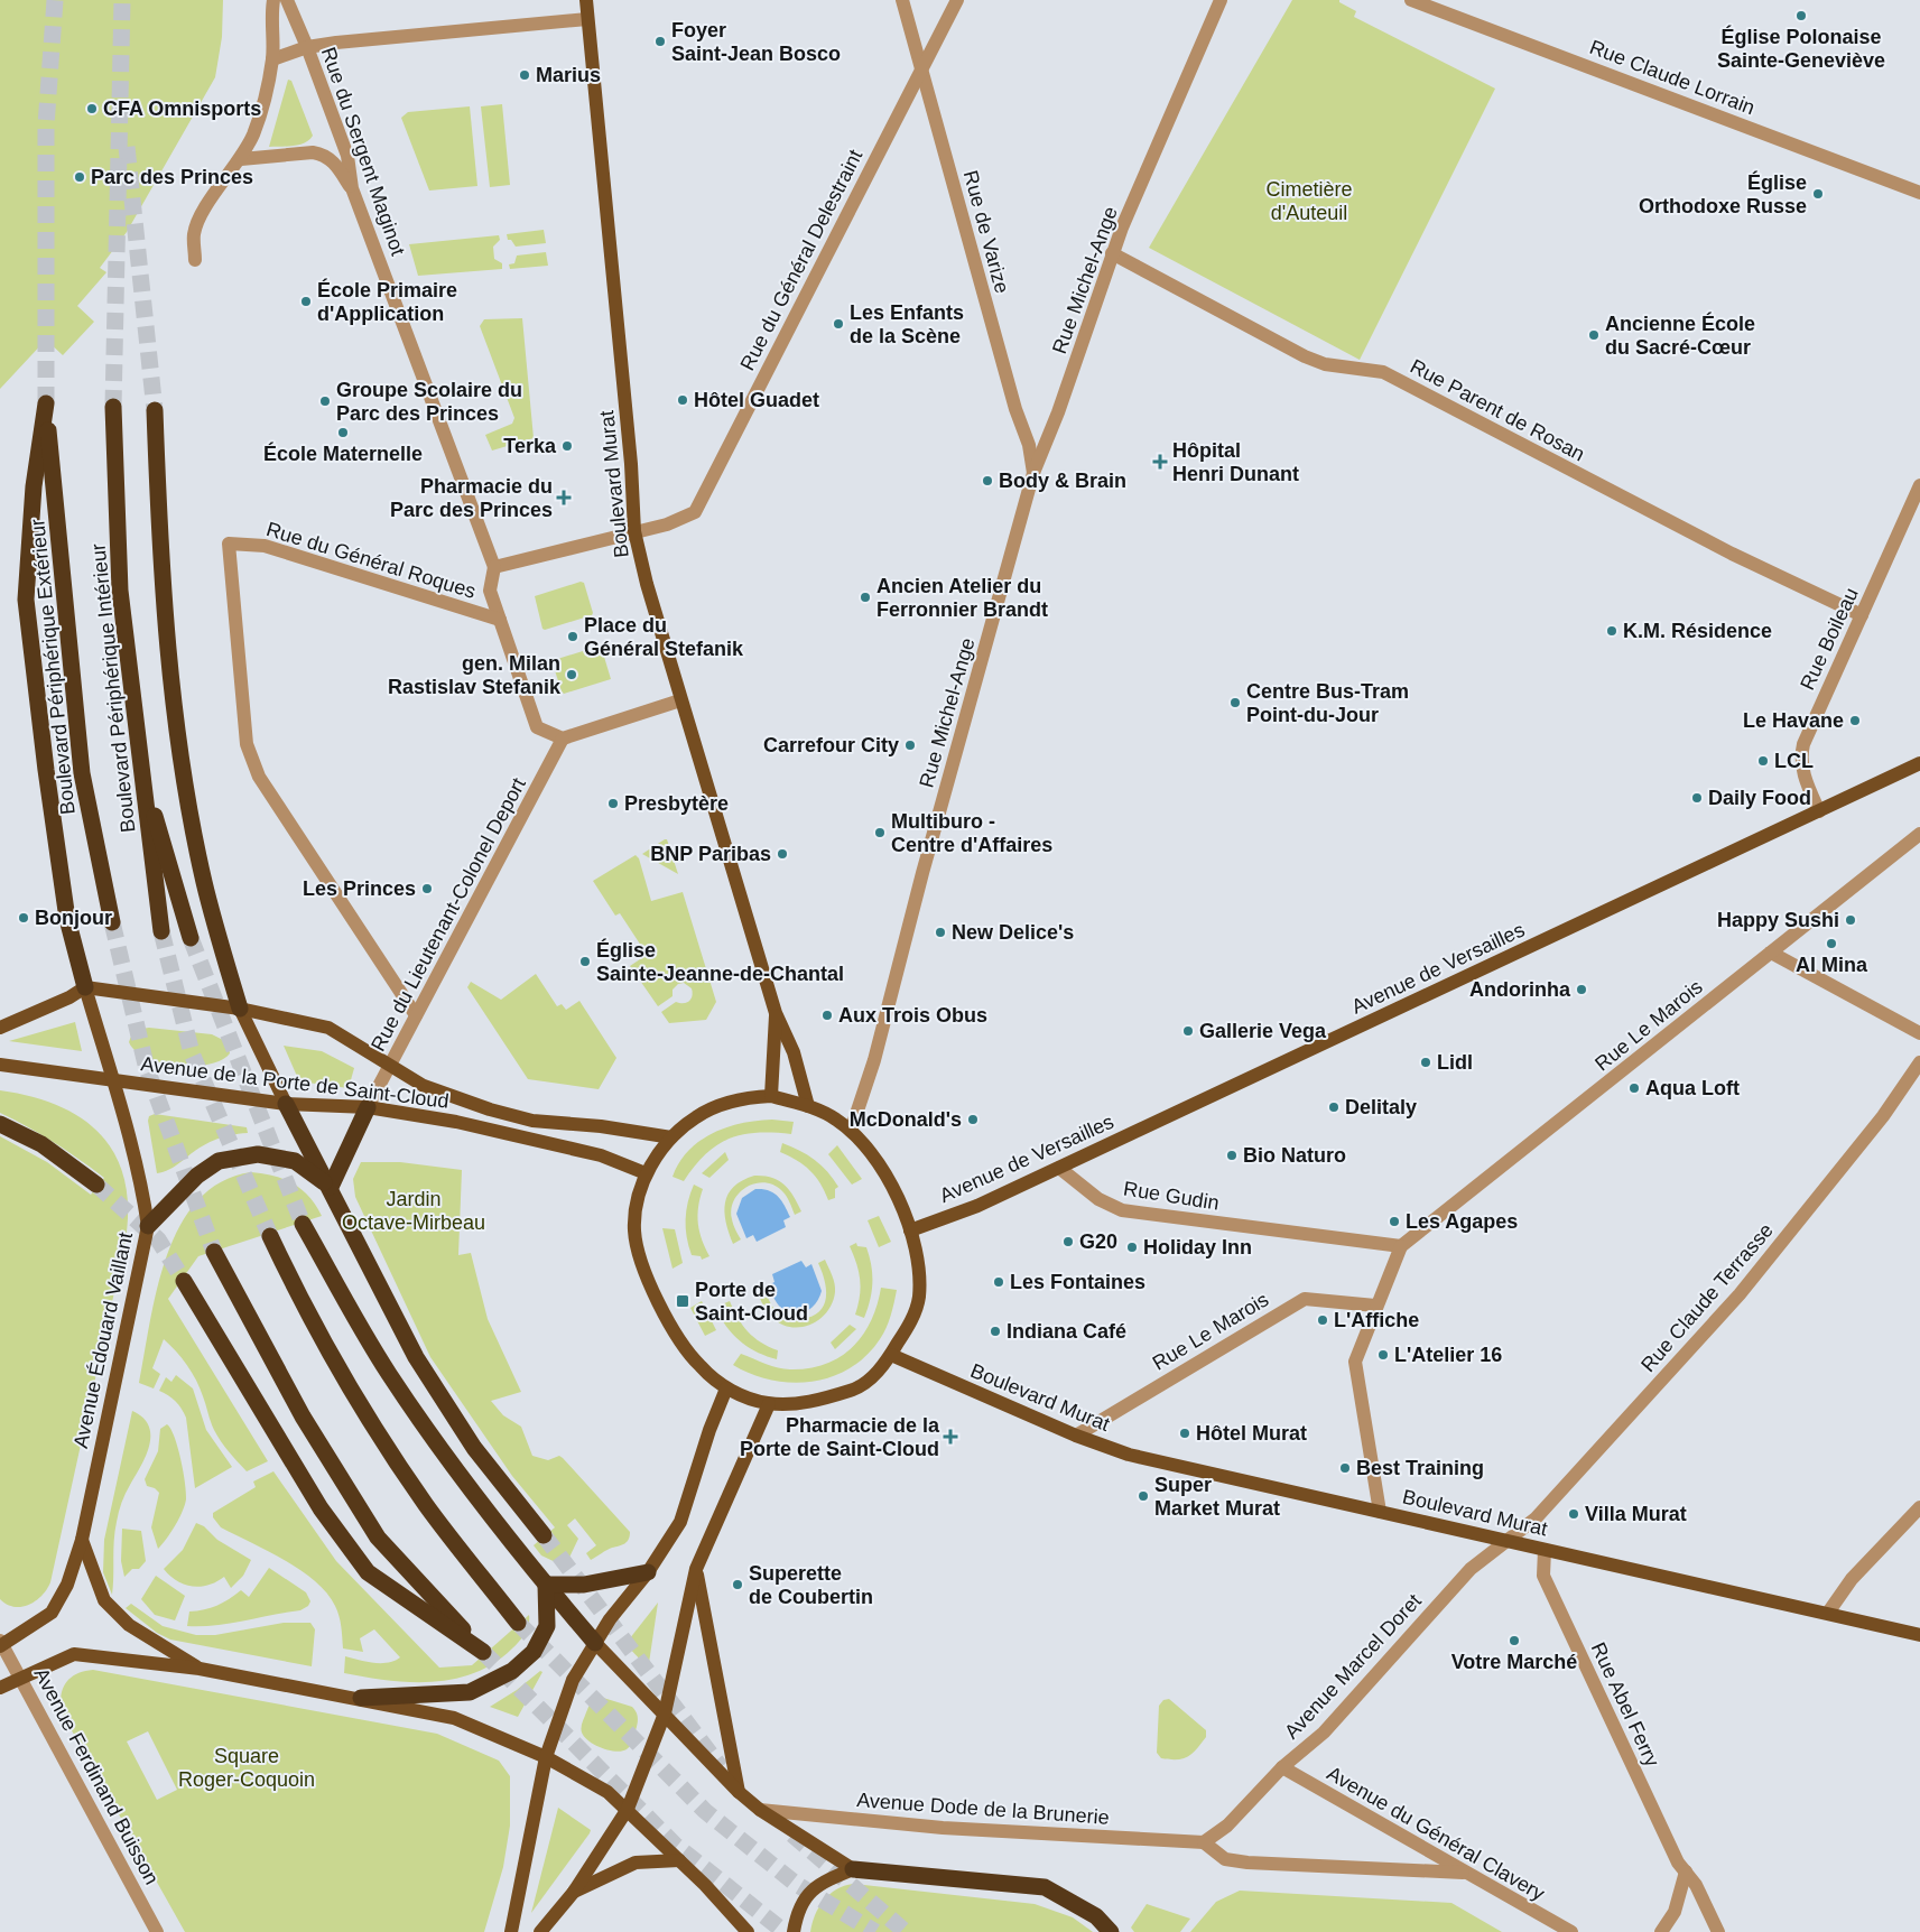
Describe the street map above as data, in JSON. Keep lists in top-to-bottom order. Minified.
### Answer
{"streets":{"highway":["Boulevard Périphérique Extérieur","Boulevard Périphérique Intérieur"],"main road":["Boulevard Murat","Avenue de Versailles","Avenue de la Porte de Saint-Cloud","Avenue Édouard Vaillant"],"street":["Rue Claude Lorrain","Rue du Sergent Maginot","Rue de Varize","Rue du Général Delestraint","Rue Michel-Ange","Rue Parent de Rosan","Rue du Général Roques","Rue Boileau","Rue du Lieutenant-Colonel Deport","Rue Le Marois","Rue Gudin","Rue Claude Terrasse","Avenue Marcel Doret","Rue Abel Ferry","Avenue Ferdinand Buisson","Avenue Dode de la Brunerie","Avenue du Général Clavery"]},"crossings":[["Rue de Varize","Rue du Général Delestraint"],["Rue de Varize","Rue Michel-Ange"],["Rue du Général Delestraint","Boulevard Murat"],["Rue Michel-Ange","Rue Parent de Rosan"],["Rue Parent de Rosan","Rue Boileau"],["Boulevard Murat","Rue Le Marois"],["Boulevard Murat","Rue Claude Terrasse"],["Boulevard Murat","Avenue Marcel Doret"],["Boulevard Murat","Rue Abel Ferry"],["Rue du Général Roques","Rue du Lieutenant-Colonel Deport"],["Rue Boileau","Avenue de Versailles"],["Boulevard Périphérique Extérieur","Avenue de la Porte de Saint-Cloud"],["Boulevard Périphérique Extérieur","Avenue Édouard Vaillant"],["Rue du Lieutenant-Colonel Deport","Avenue de la Porte de Saint-Cloud"],["Avenue de Versailles","Rue Gudin"],["Rue Le Marois","Rue Gudin"],["Avenue de la Porte de Saint-Cloud","Avenue Édouard Vaillant"],["Rue Claude Terrasse","Avenue Marcel Doret"],["Avenue Édouard Vaillant","Avenue Ferdinand Buisson"],["Avenue Marcel Doret","Avenue Dode de la Brunerie"],["Avenue Marcel Doret","Avenue du Général Clavery"]],"parks":["Cimetière d'Auteuil","Jardin Octave-Mirbeau","Square Roger-Coquoin"],"places":{"other":["Église Polonaise Sainte-Geneviève","Foyer Saint-Jean Bosco","Marius","CFA Omnisports","Parc des Princes","Église Orthodoxe Russe","École Primaire d'Application","Les Enfants de la Scène","Ancienne École du Sacré-Cœur","Hôtel Guadet","Groupe Scolaire du Parc des Princes","École Maternelle","Terka","Body & Brain","Ancien Atelier du Ferronnier Brandt","K.M. Résidence","Place du Général Stefanik","gen. Milan Rastislav Stefanik","Centre Bus-Tram Point-du-Jour","Le Havane","Carrefour City","LCL","Daily Food","Presbytère","Multiburo - Centre d'Affaires","BNP Paribas","Les Princes","Bonjour","Happy Sushi","New Delice's","Al Mina","Église Sainte-Jeanne-de-Chantal","Andorinha","Aux Trois Obus","Gallerie Vega","Lidl","Aqua Loft","Delitaly","McDonald's","Bio Naturo","Les Agapes","G20","Holiday Inn","Les Fontaines","L'Affiche","Indiana Café","L'Atelier 16","Hôtel Murat","Best Training","Super Market Murat","Villa Murat","Superette de Coubertin","Votre Marché"],"health":["Hôpital Henri Dunant","Pharmacie du Parc des Princes","Pharmacie de la Porte de Saint-Cloud"],"transit":["Porte de Saint-Cloud"]}}
